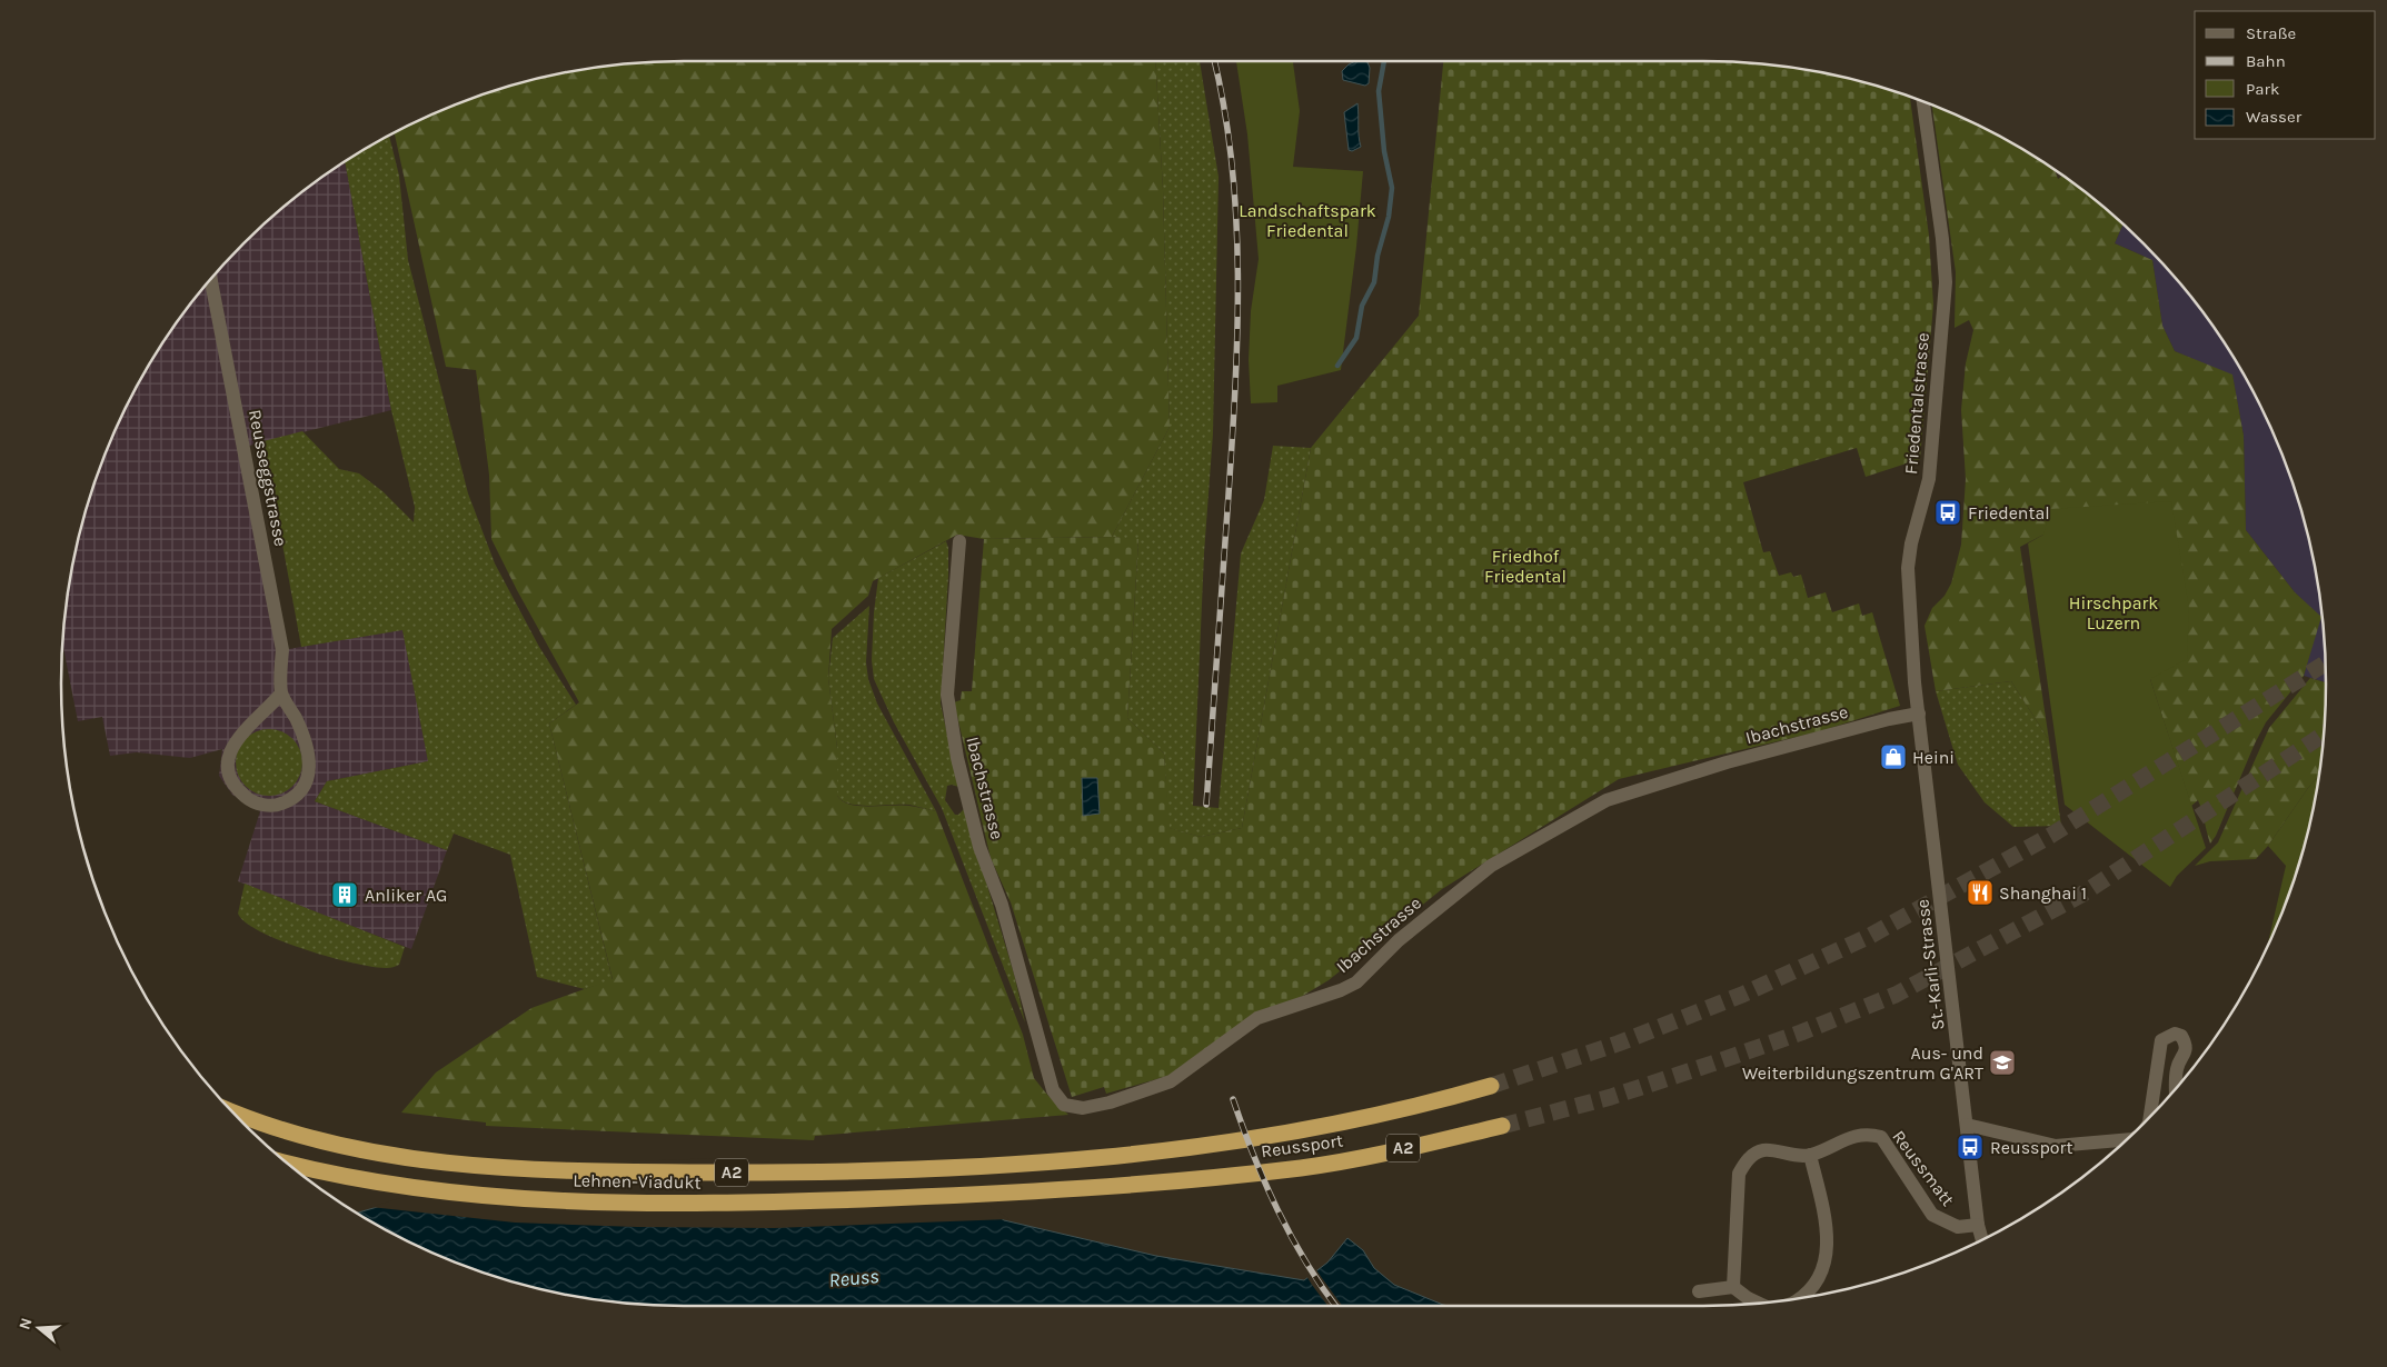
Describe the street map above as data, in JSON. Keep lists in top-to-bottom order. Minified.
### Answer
{"streets":{"highway":["Reussport","A2","Lehnen-Viadukt"],"street":["Friedentalstrasse","Reusseggstrasse","Ibachstrasse","St.-Karli-Strasse","Reussmatt"]},"crossings":[["Friedentalstrasse","Ibachstrasse"],["Friedentalstrasse","St.-Karli-Strasse"],["Ibachstrasse","St.-Karli-Strasse"],["St.-Karli-Strasse","Reussmatt"],["Reussport","Lehnen-Viadukt"]],"water":["Reuss"],"parks":["Landschaftspark Friedental","Friedhof Friedental","Hirschpark Luzern"],"places":{"bus stop":["Friedental","Reussport"],"shop":["Heini"],"restaurant":["Shanghai 1"],"building":["Anliker AG"],"school or university":["Aus- und Weiterbildungszentrum G'ART"]},"legend":["Straße","Bahn","Park","Wasser"],"north":"left"}
